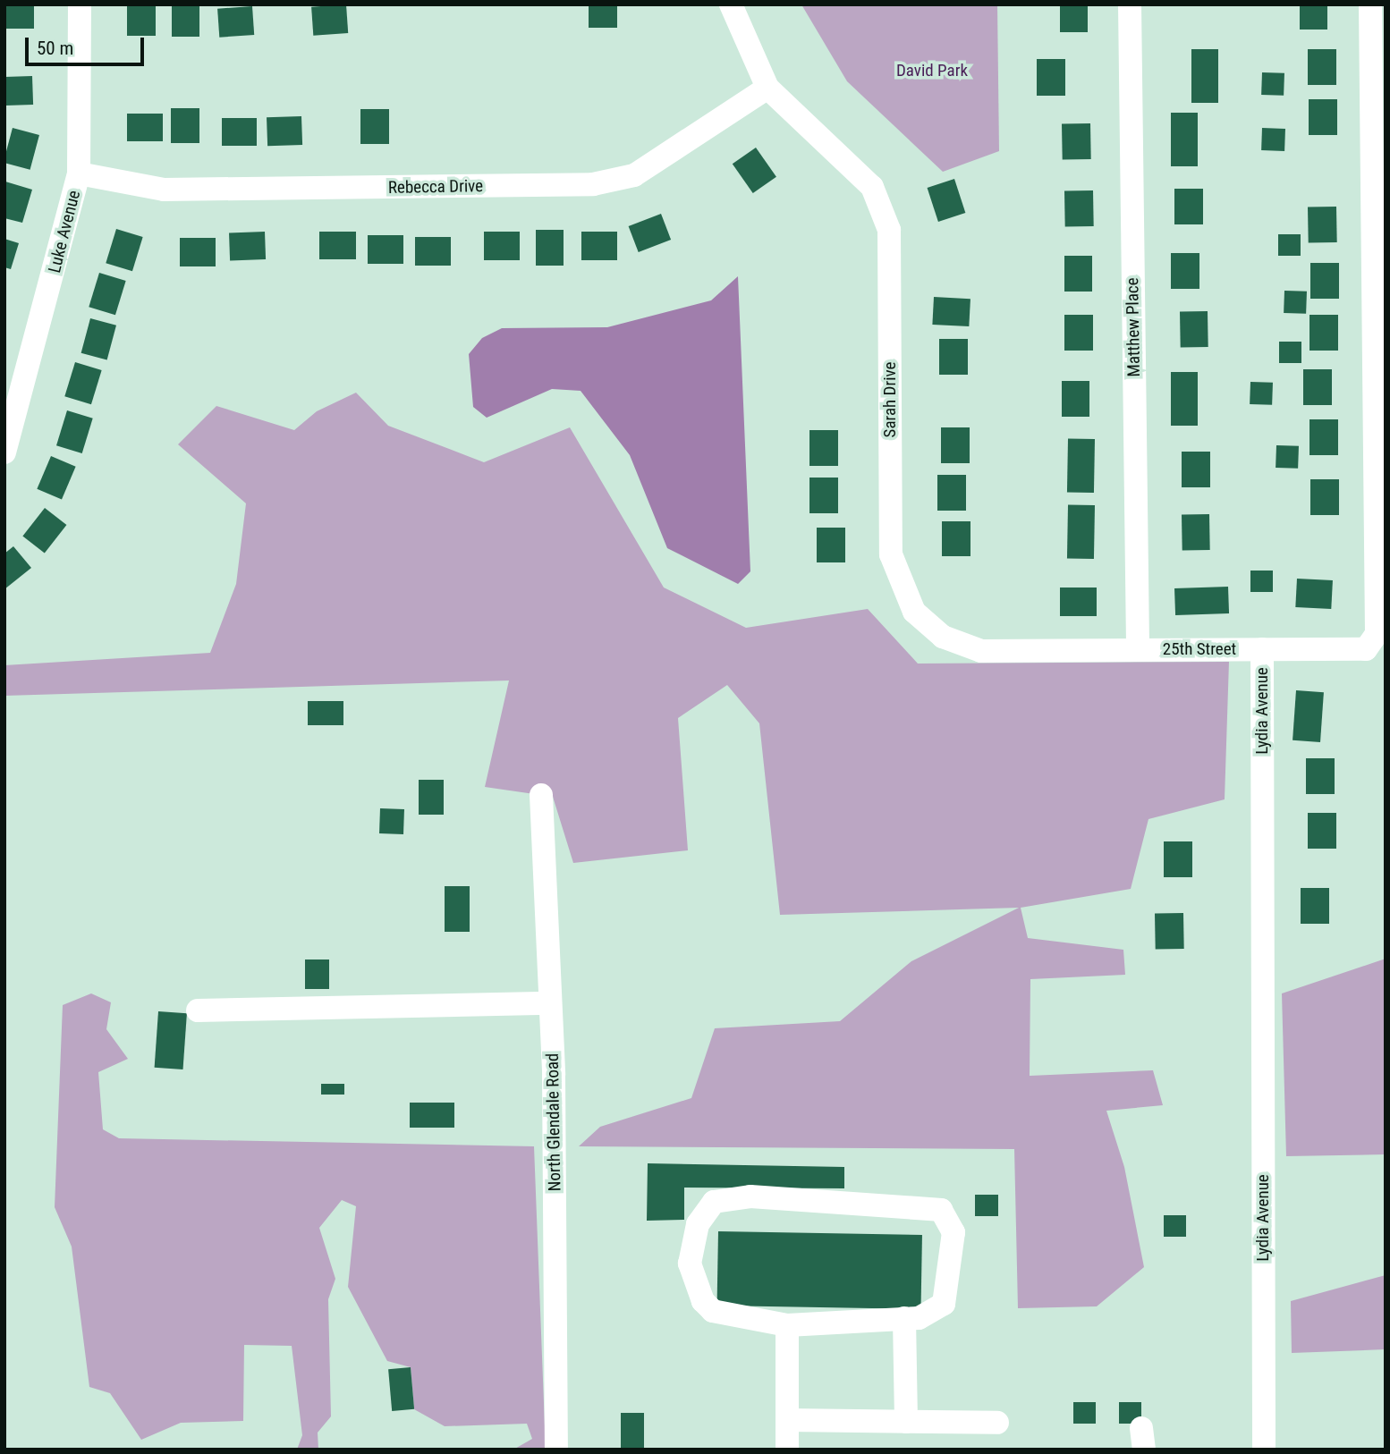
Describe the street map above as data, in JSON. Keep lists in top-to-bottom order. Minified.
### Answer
{"streets":{"street":["Rebecca Drive","Luke Avenue","Matthew Place","Sarah Drive","25th Street","Lydia Avenue","North Glendale Road"]},"crossings":[["Rebecca Drive","Luke Avenue"],["Rebecca Drive","Sarah Drive"],["Matthew Place","Sarah Drive"],["Matthew Place","25th Street"],["Sarah Drive","25th Street"],["25th Street","Lydia Avenue"]],"parks":["David Park"],"scale_bar":"50 m"}
